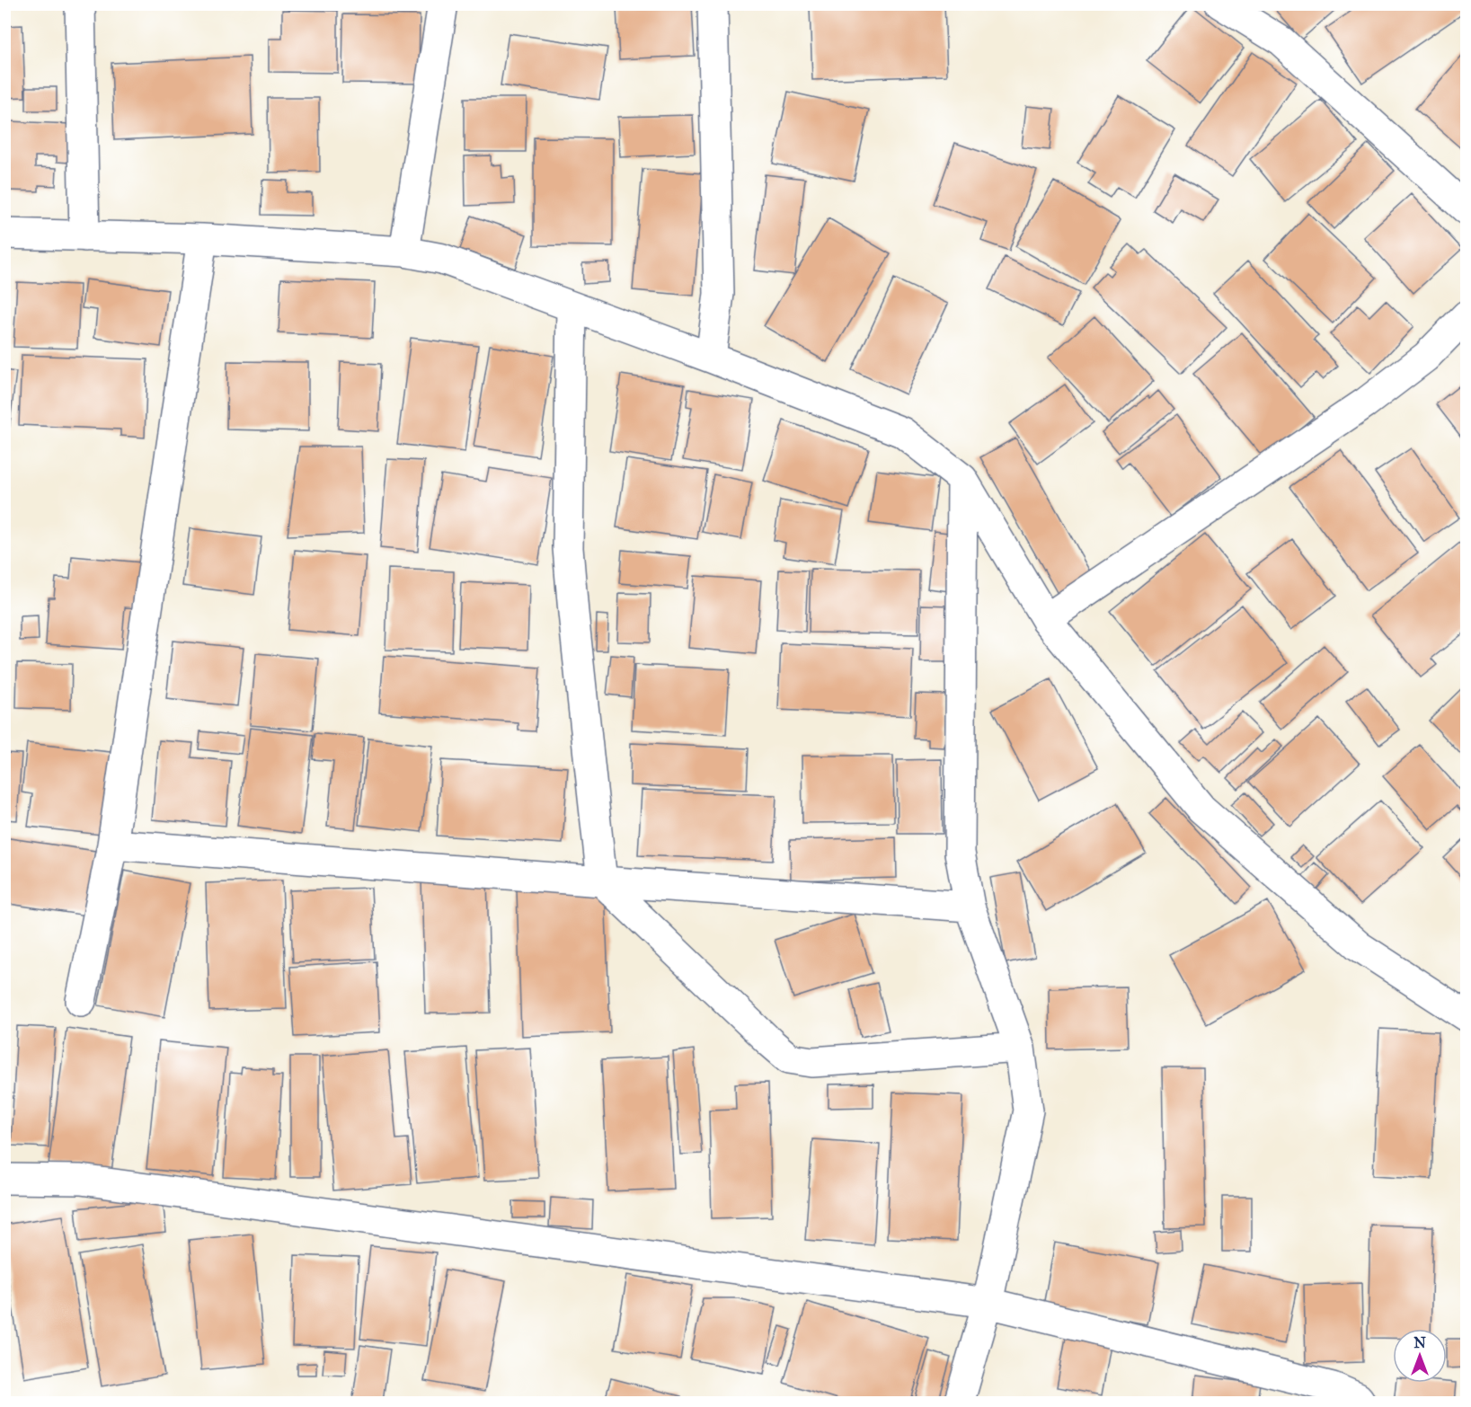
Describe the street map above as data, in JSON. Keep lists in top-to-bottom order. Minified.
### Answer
{"north":"top"}
